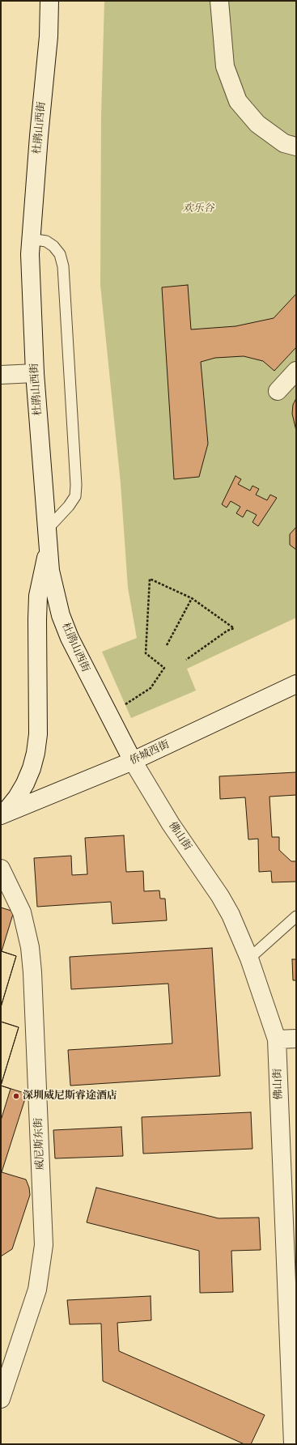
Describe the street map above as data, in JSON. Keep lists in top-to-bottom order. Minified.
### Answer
{"streets":{"street":["杜鹃山西街","侨城西街","佛山街","威尼斯东街"]},"crossings":[["杜鹃山西街","侨城西街"],["杜鹃山西街","佛山街"],["侨城西街","佛山街"]],"parks":["欢乐谷"],"places":["深圳威尼斯睿途酒店"]}
